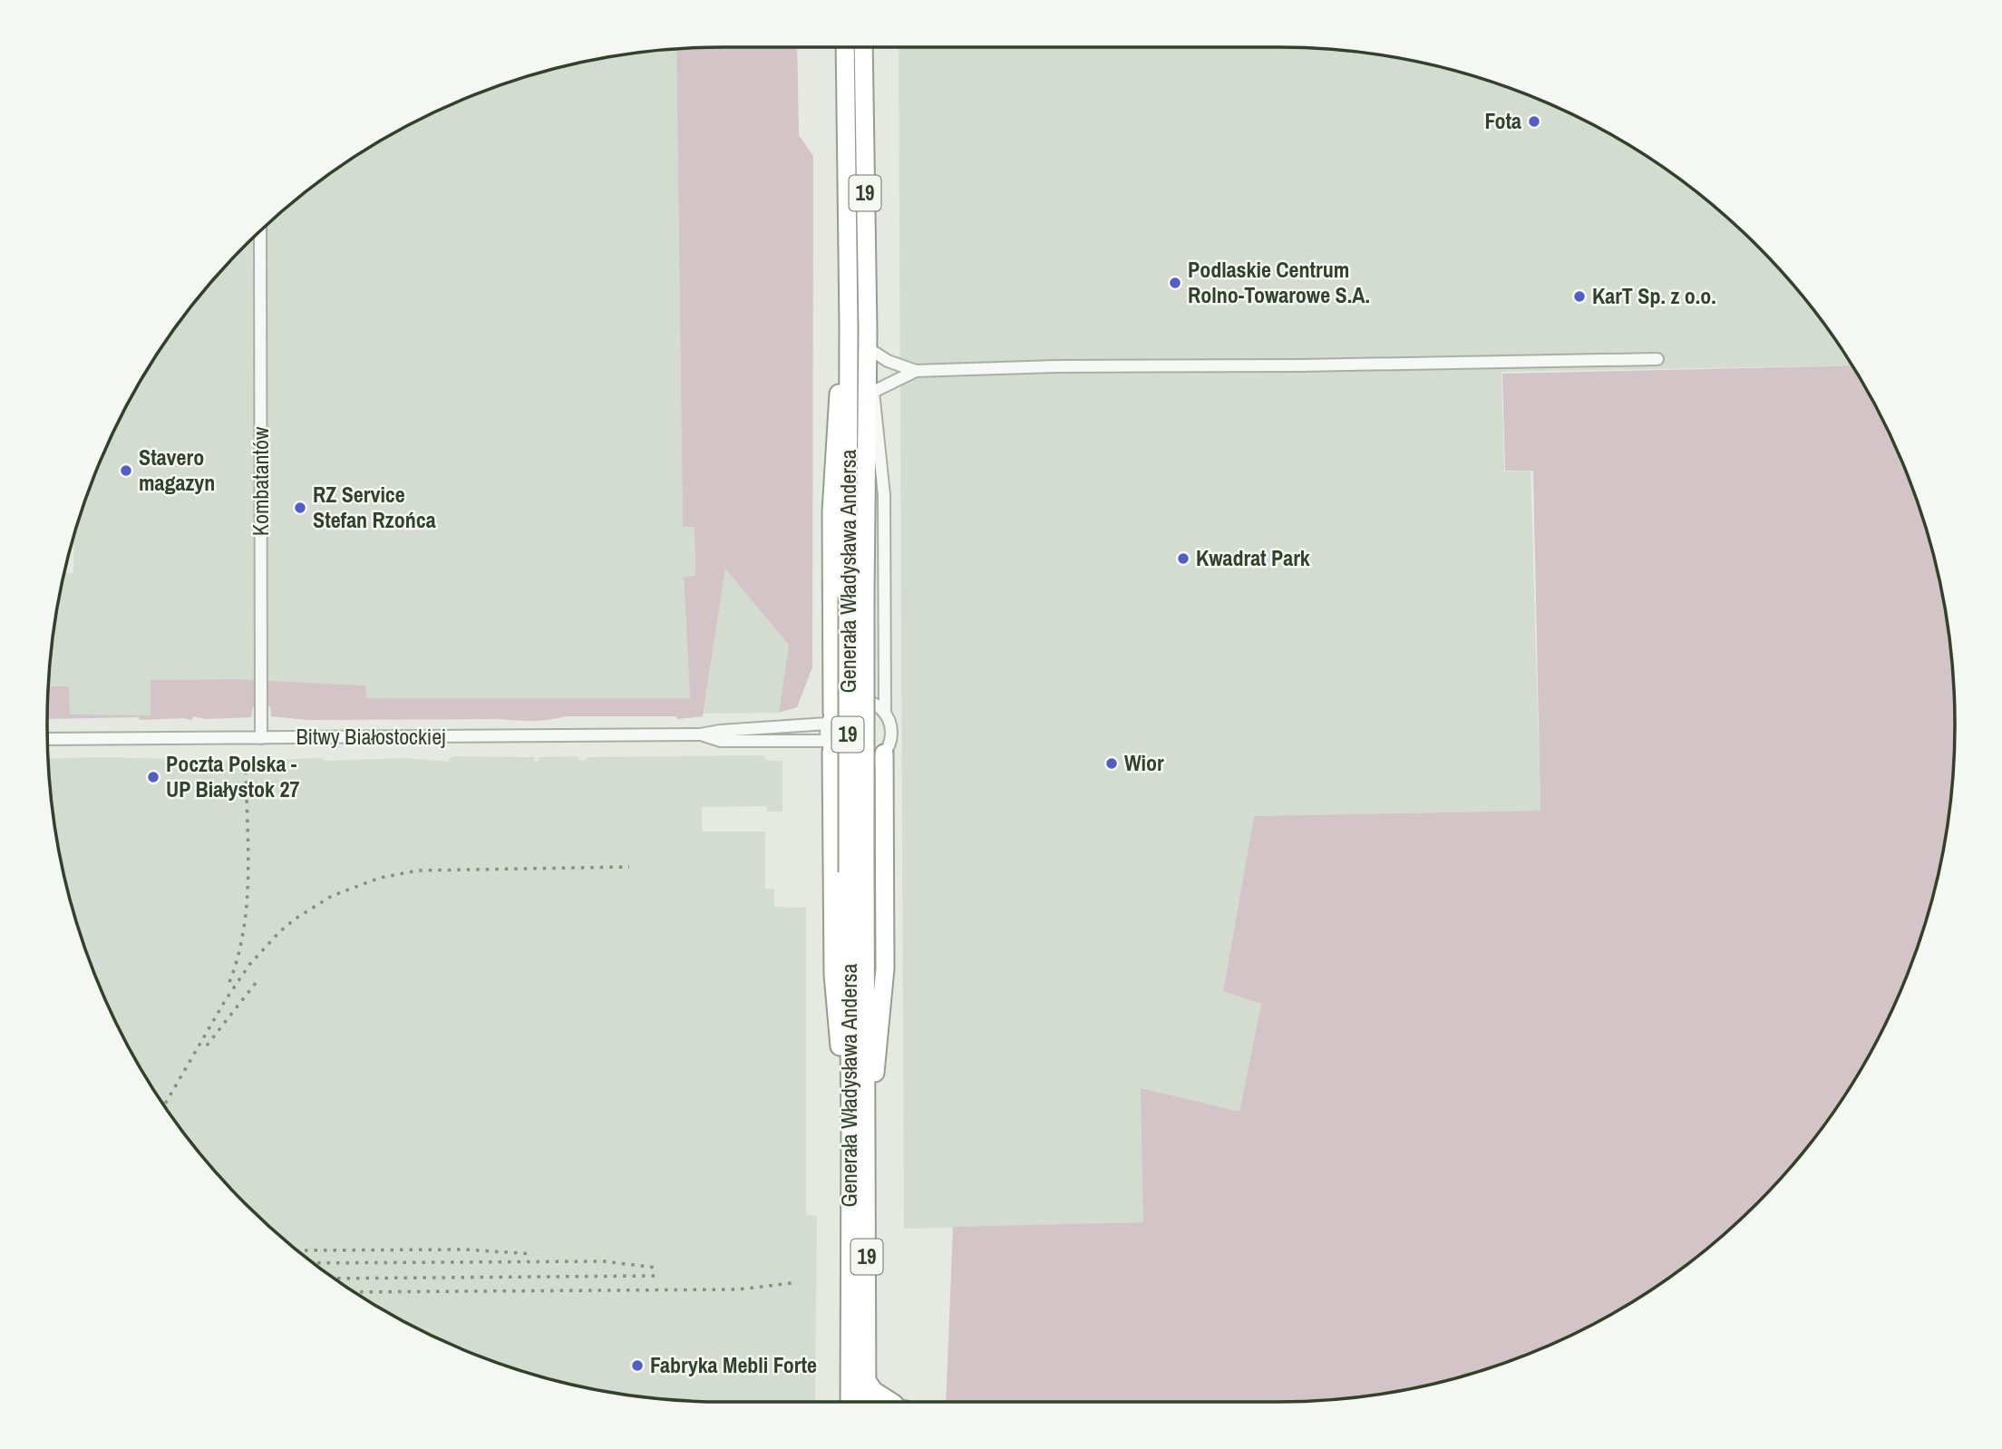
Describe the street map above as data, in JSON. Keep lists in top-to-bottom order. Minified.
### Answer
{"streets":{"highway":["19","Generała Władysława Andersa"],"street":["Kombatantów","Bitwy Białostockiej"]},"crossings":[["Kombatantów","Bitwy Białostockiej"]],"places":["Fota","Podlaskie Centrum Rolno-Towarowe S.A.","KarT Sp. z o.o.","Stavero magazyn","RZ Service Stefan Rzońca","Kwadrat Park","Wior","Poczta Polska - UP Białystok 27","Fabryka Mebli Forte"]}
